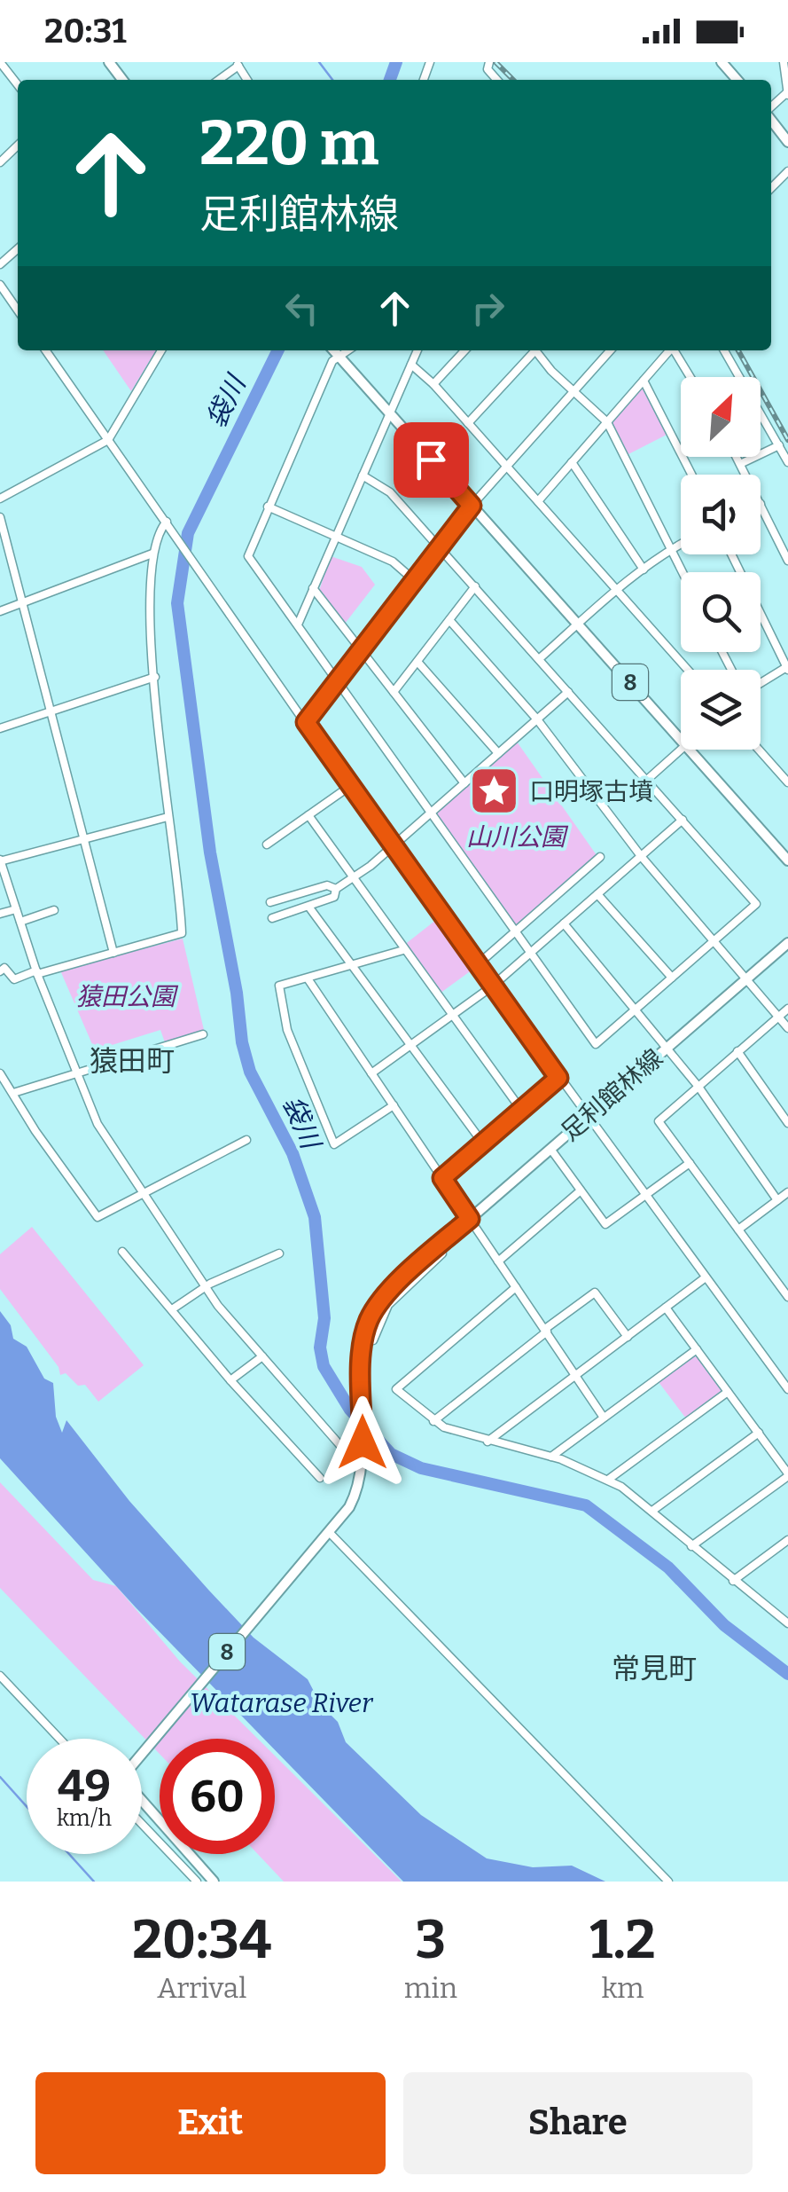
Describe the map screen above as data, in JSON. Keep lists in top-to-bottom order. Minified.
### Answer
{"streets":{"main road":["8","足利館林線"]},"crossings":[["8","足利館林線"]],"districts":["猿田町","常見町"],"water":["袋川","Watarase River"],"parks":["山川公園","猿田公園"],"places":{"place":["口明塚古墳"]},"north":"top right","page":{"status":"20:31","turn":["220 m","足利館林線"],"speed":"49 km/h","limit":"60","eta":["20:34","Arrival","3","min","1.2","km"],"buttons":["Exit","Share"]}}
